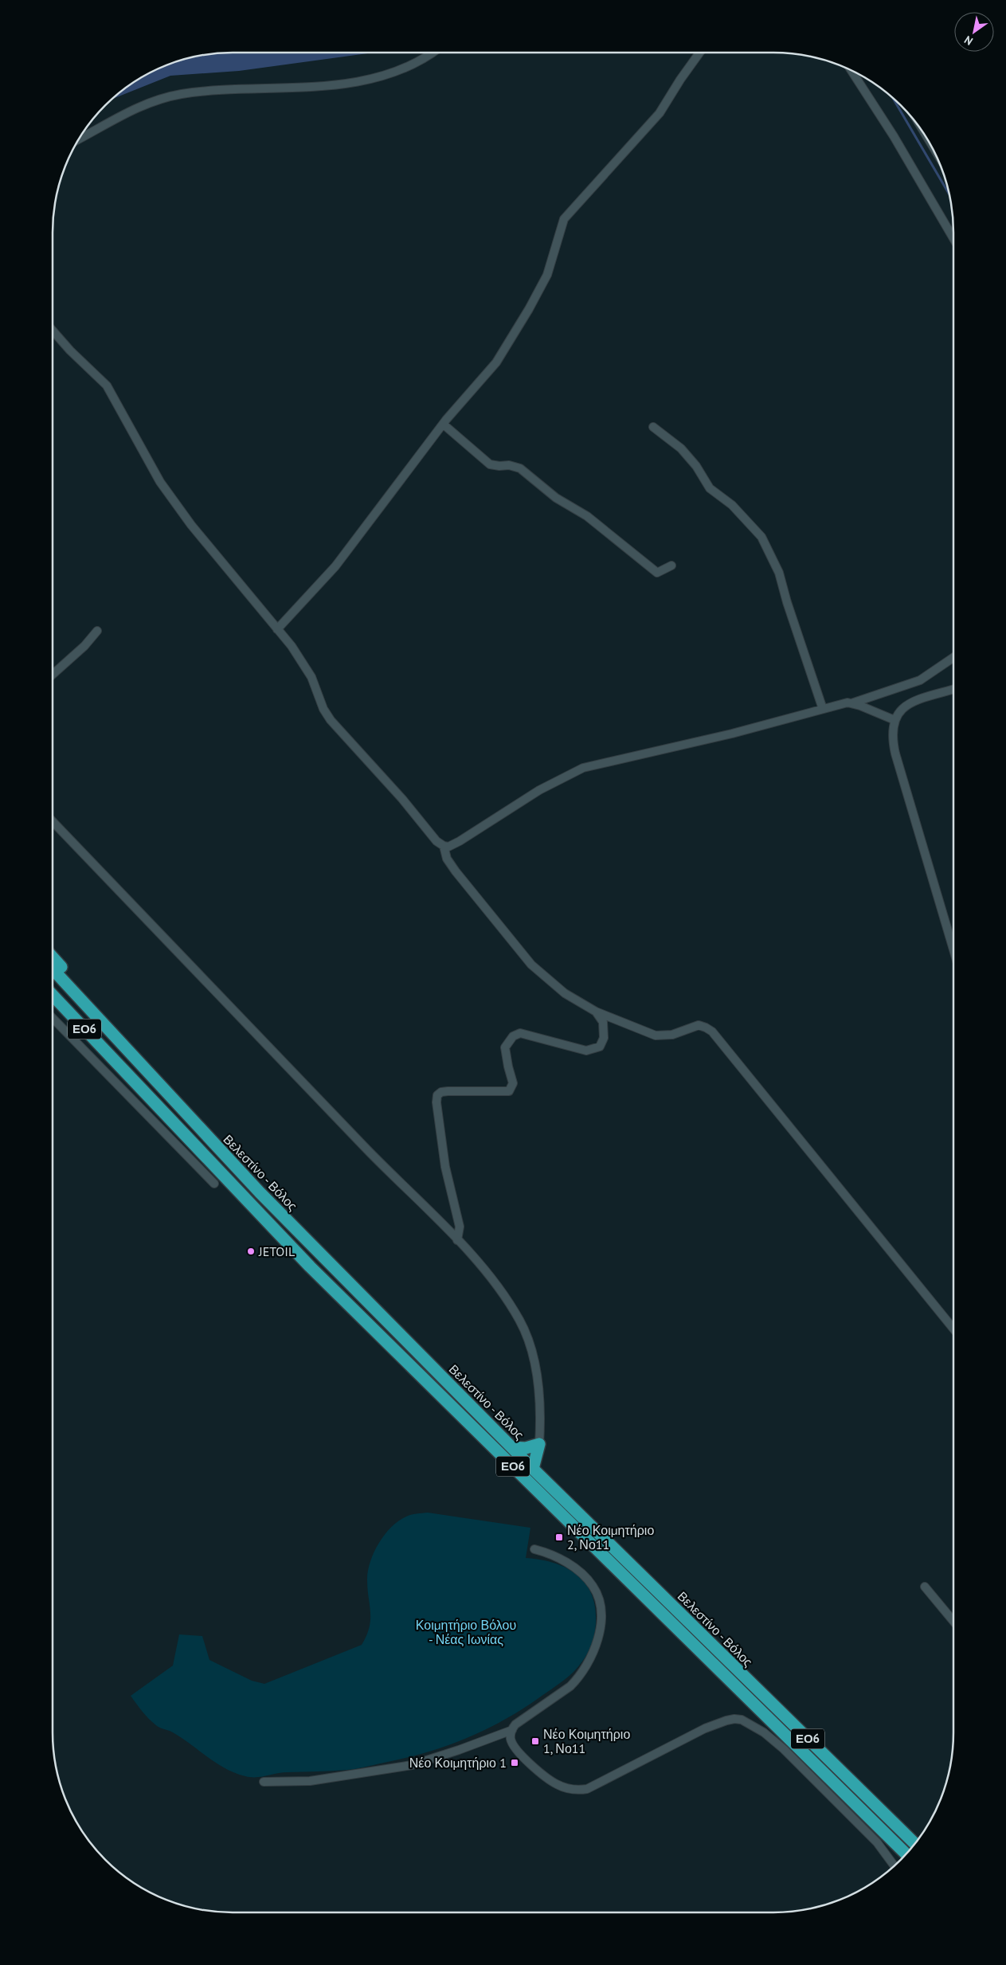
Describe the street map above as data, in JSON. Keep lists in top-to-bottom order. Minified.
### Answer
{"streets":{"highway":["ΕΟ6","Βελεστίνο - Βόλος"]},"parks":["Κοιμητήριο Βόλου - Νέας Ιωνίας"],"places":{"other":["JETOIL"],"transit":["Νέο Κοιμητήριο 2, Νο11","Νέο Κοιμητήριο 1, Νο11","Νέο Κοιμητήριο 1"]},"north":"bottom left"}
